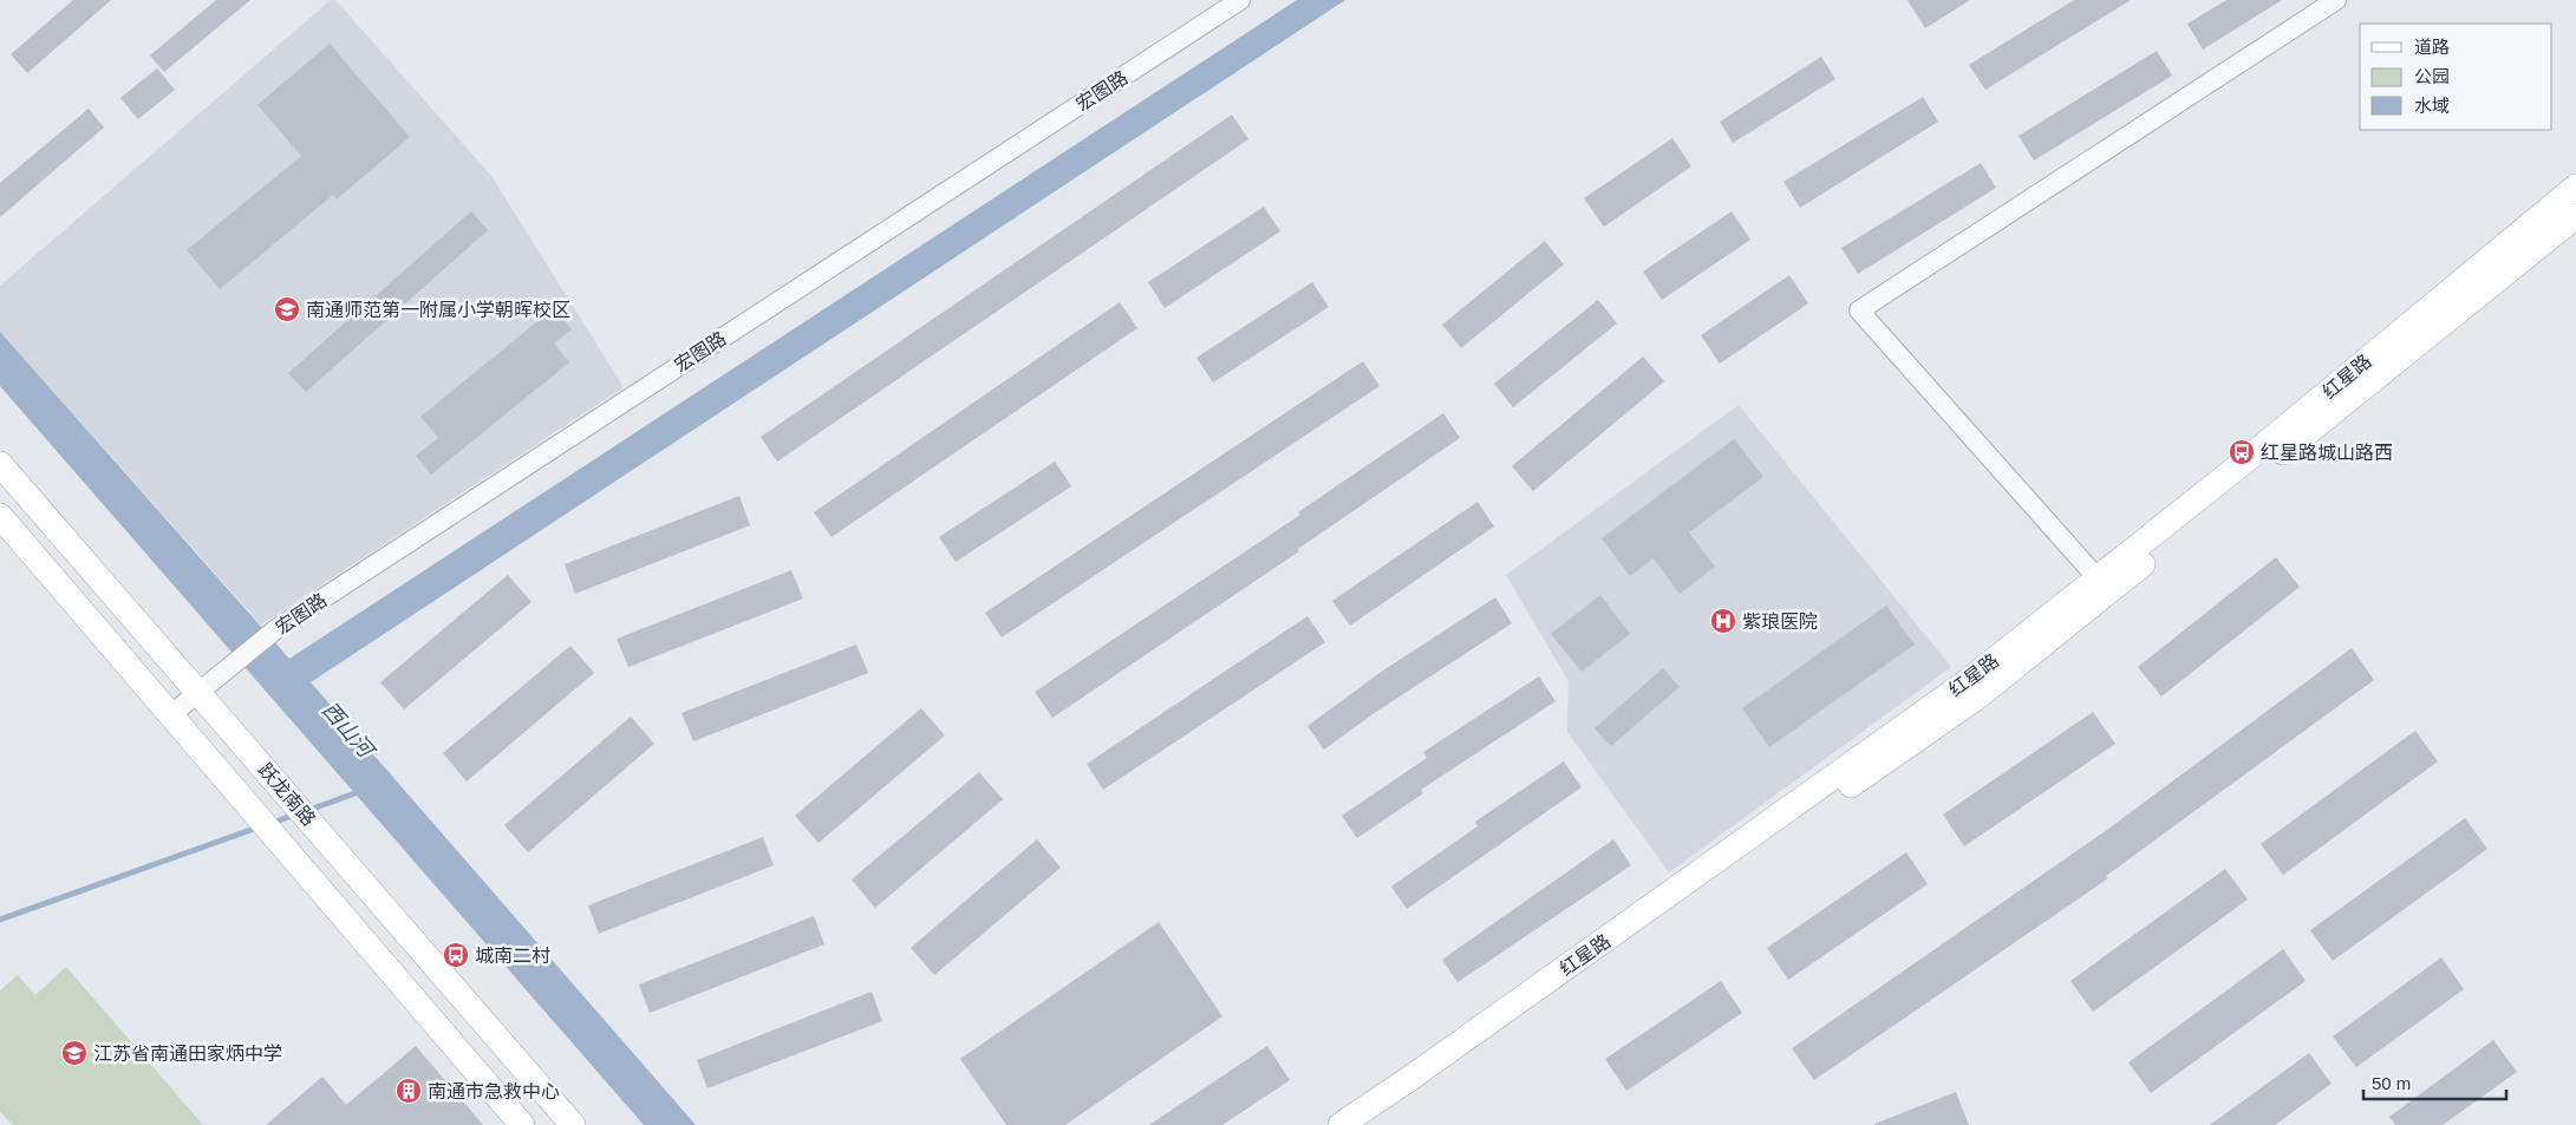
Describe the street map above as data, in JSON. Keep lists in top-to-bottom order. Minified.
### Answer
{"streets":{"main road":["红星路","跃龙南路"],"street":["宏图路"]},"crossings":[["宏图路","跃龙南路"]],"water":["西山河"],"places":{"school or university":["南通师范第一附属小学朝晖校区","江苏省南通田家炳中学"],"bus stop":["红星路城山路西","城南二村"],"hospital":["紫琅医院"],"building":["南通市急救中心"]},"legend":["道路","公园","水域"],"scale_bar":"50 m"}
